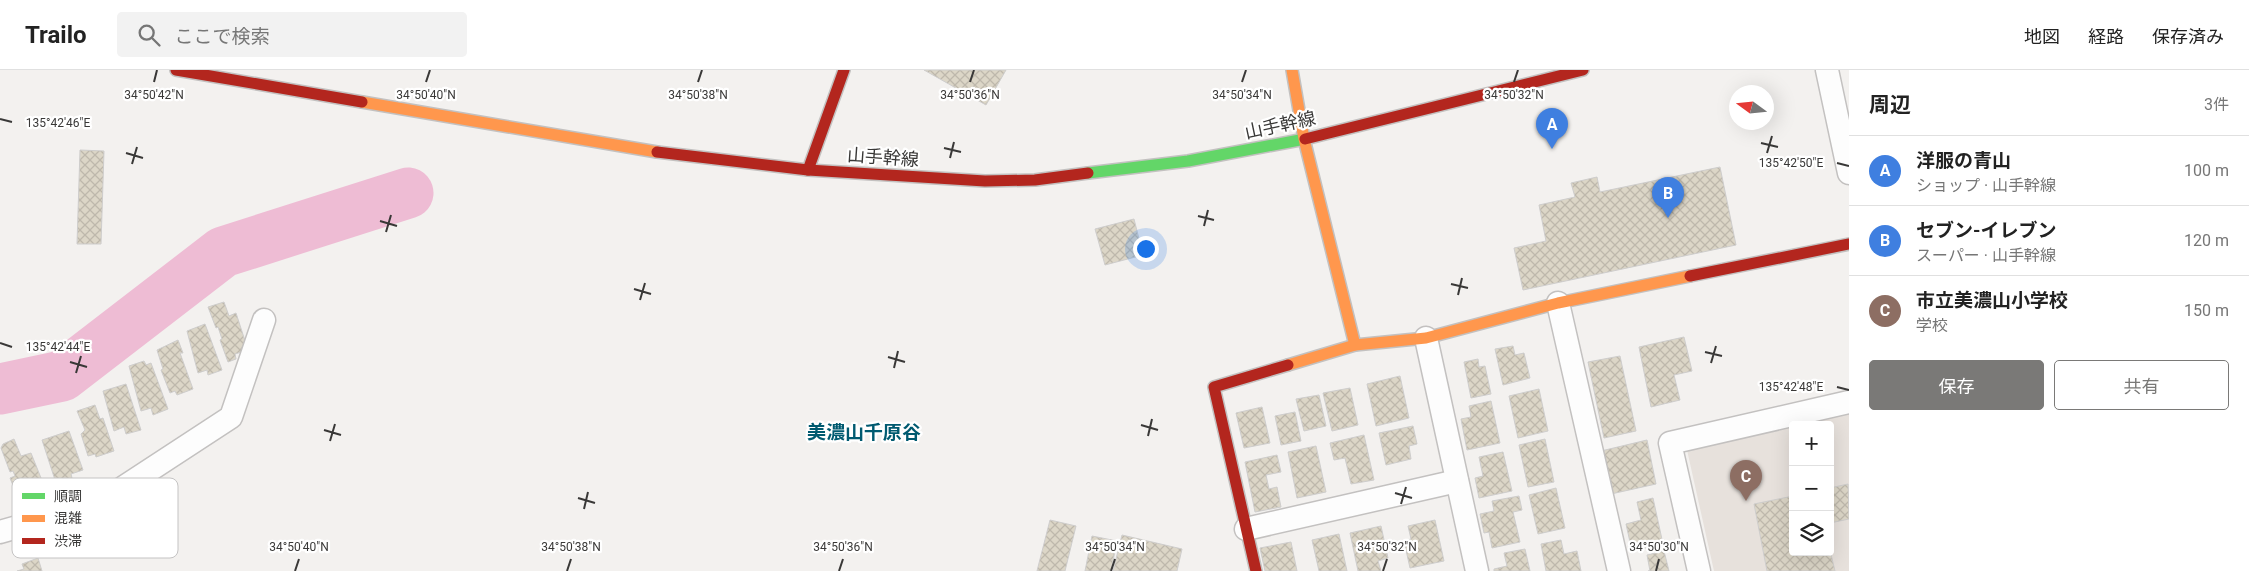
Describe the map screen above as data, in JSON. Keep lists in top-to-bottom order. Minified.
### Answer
{"streets":{"street":["山手幹線"]},"districts":["美濃山千原谷"],"legend":["順調","混雑","渋滞"],"north":"left","page":{"header":"Trailo","search":"ここで検索","nav":["地図","経路","保存済み"],"heading":["周辺","3件"],"pins":["A","B","C"],"list":[{"mark":"A","name":"洋服の青山","note":"ショップ · 山手幹線","value":"100 m"},{"mark":"B","name":"セブン-イレブン","note":"スーパー · 山手幹線","value":"120 m"},{"mark":"C","name":"市立美濃山小学校","note":"学校","value":"150 m"}],"buttons":["保存","共有"],"map_buttons":["+","−"]},"coordinates":["34°50'32\"N","34°50'42\"N","34°50'40\"N","34°50'38\"N","34°50'36\"N","34°50'34\"N","135°42'46\"E","135°42'50\"E","135°42'44\"E","135°42'48\"E","34°50'30\"N"]}
